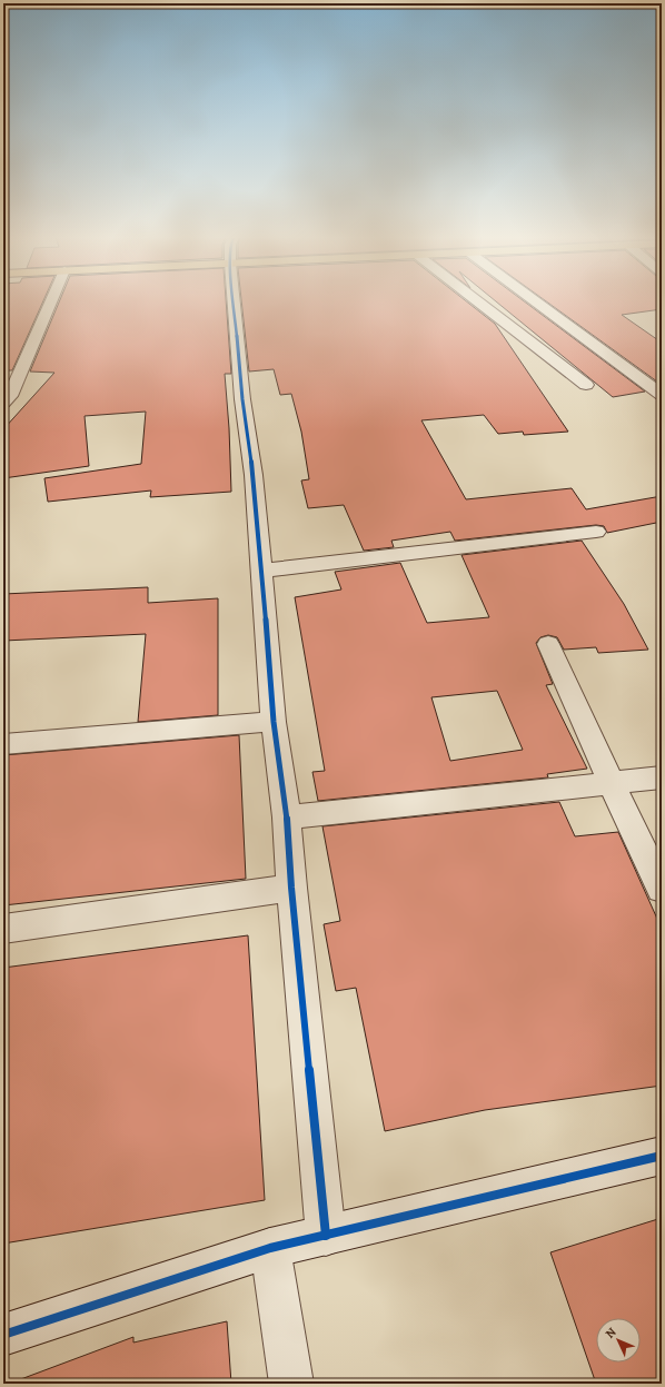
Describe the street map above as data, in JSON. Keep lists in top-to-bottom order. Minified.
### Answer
{"north":"top left"}
